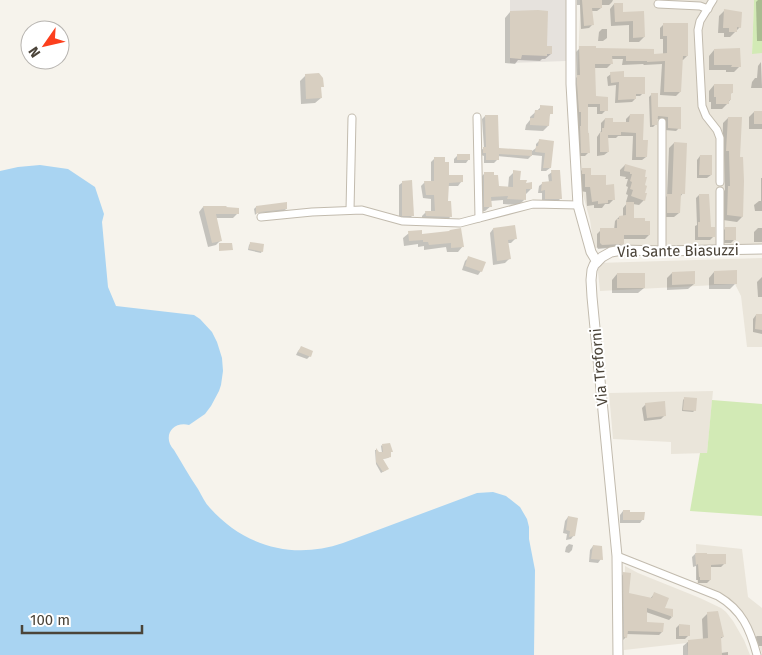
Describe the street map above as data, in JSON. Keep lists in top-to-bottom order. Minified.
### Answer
{"streets":{"street":["Via Sante Biasuzzi","Via Treforni"]},"crossings":[["Via Sante Biasuzzi","Via Treforni"]],"scale_bar":"100 m","north":"bottom left"}
